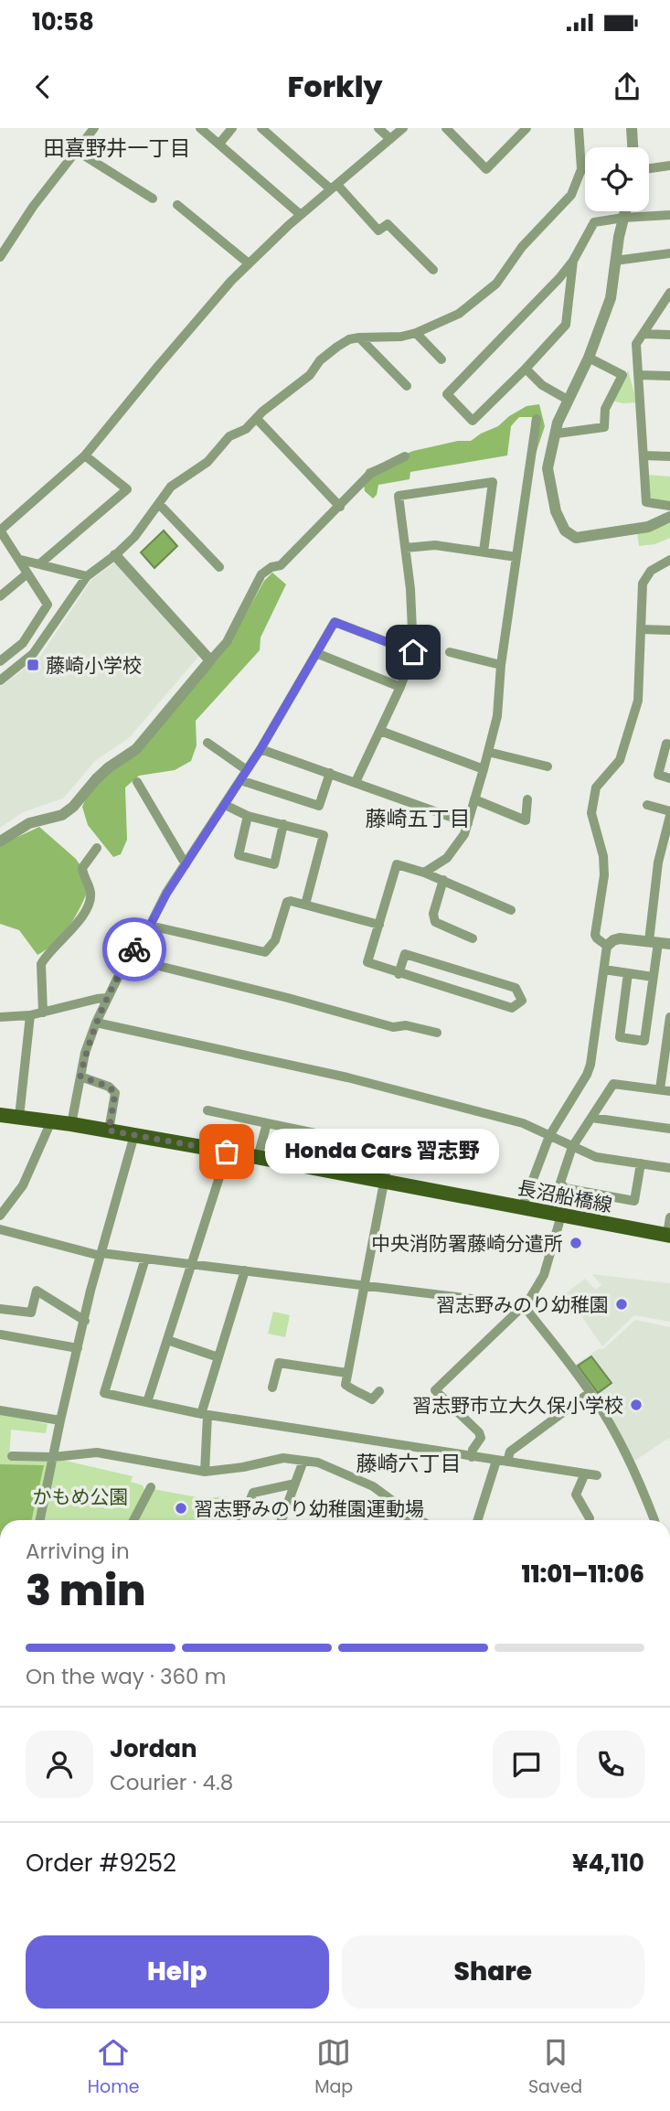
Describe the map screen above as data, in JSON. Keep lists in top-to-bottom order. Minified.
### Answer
{"streets":{"main road":["長沼船橋線"]},"districts":["田喜野井一丁目","藤崎五丁目","藤崎六丁目"],"parks":["かもめ公園"],"places":{"transit":["藤崎小学校"],"other":["Honda Cars 習志野","中央消防署藤崎分遣所","習志野みのり幼稚園","習志野市立大久保小学校","習志野みのり幼稚園運動場"]},"page":{"status":"10:58","header":"Forkly","bubble":"Honda Cars 習志野","heading":["3 min","Arriving in","11:01–11:06"],"panel":["Jordan","Courier · 4.8","Order #9252","¥4,110"],"bar":"On the way · 360 m","buttons":["Help","Share"],"tabs":["Home","Map","Saved"]}}
